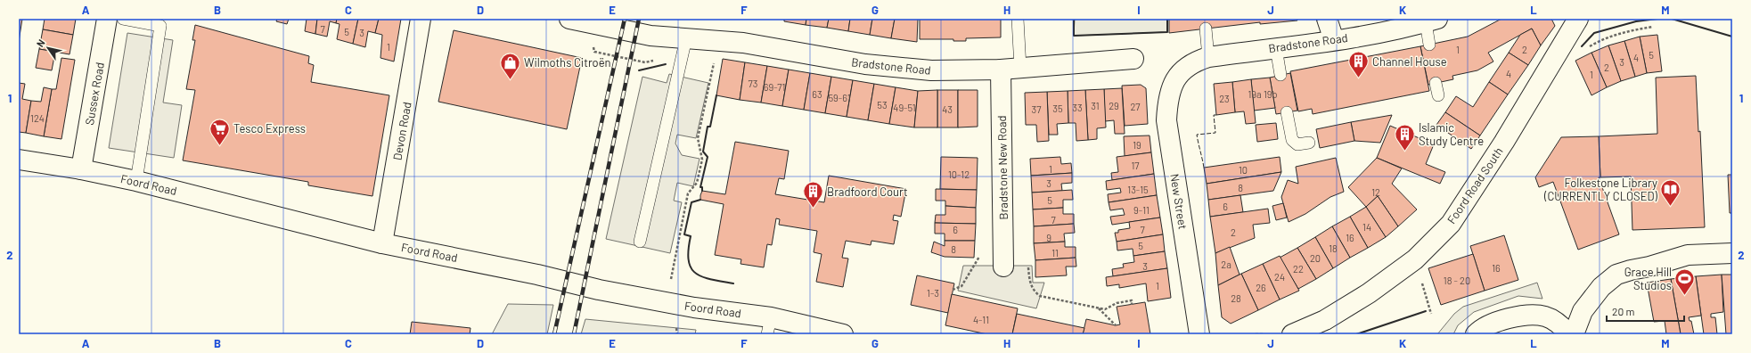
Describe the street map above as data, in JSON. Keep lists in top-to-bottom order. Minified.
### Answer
{"streets":{"main road":["Bradstone Road","Sussex Road","Devon Road","Bradstone New Road","Foord Road","Foord Road South","New Street"]},"crossings":[["Bradstone Road","Bradstone New Road"],["Bradstone Road","New Street"],["Sussex Road","Foord Road"],["Devon Road","Foord Road"]],"places":{"building":["Channel House","Islamic Study Centre","Bradfoord Court"],"shop":["Wilmoths Citroën"],"supermarket":["Tesco Express"],"library":["Folkestone Library (CURRENTLY CLOSED)"],"sports":["Grace Hill Studios"]},"house_numbers":["7","5","3","1","1","2","5","4","3","2","4","1","73","69-71","63","19a 19b","59-61","23","53","31","29","27","49-51","33","35","43","37","124","19","17","1","10","10-12","3","8","13-15","12","5","6","9-11","7","14","6","7","2","9","16","5","18","8","11","20","2a","3","16","22","24","18 - 20","1","26","1-3","28","4-11"],"scale_bar":"20 m","north":"top left","grid":{"columns":["A","B","C","D","E","F","G","H","I","J","K","L","M"],"rows":["1","2"]}}
